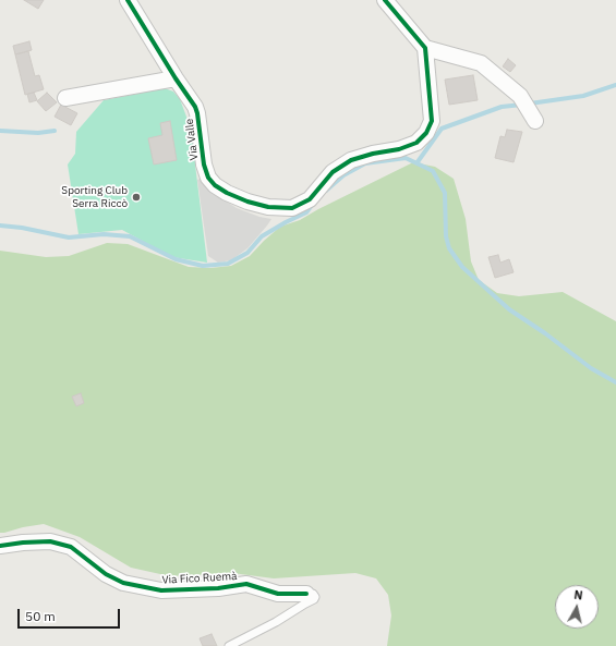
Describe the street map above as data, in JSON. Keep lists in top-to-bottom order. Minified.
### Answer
{"streets":{"street":["Via Valle","Via Fico Ruemà"]},"places":["Sporting Club Serra Riccò"],"scale_bar":"50 m","north":"top"}
